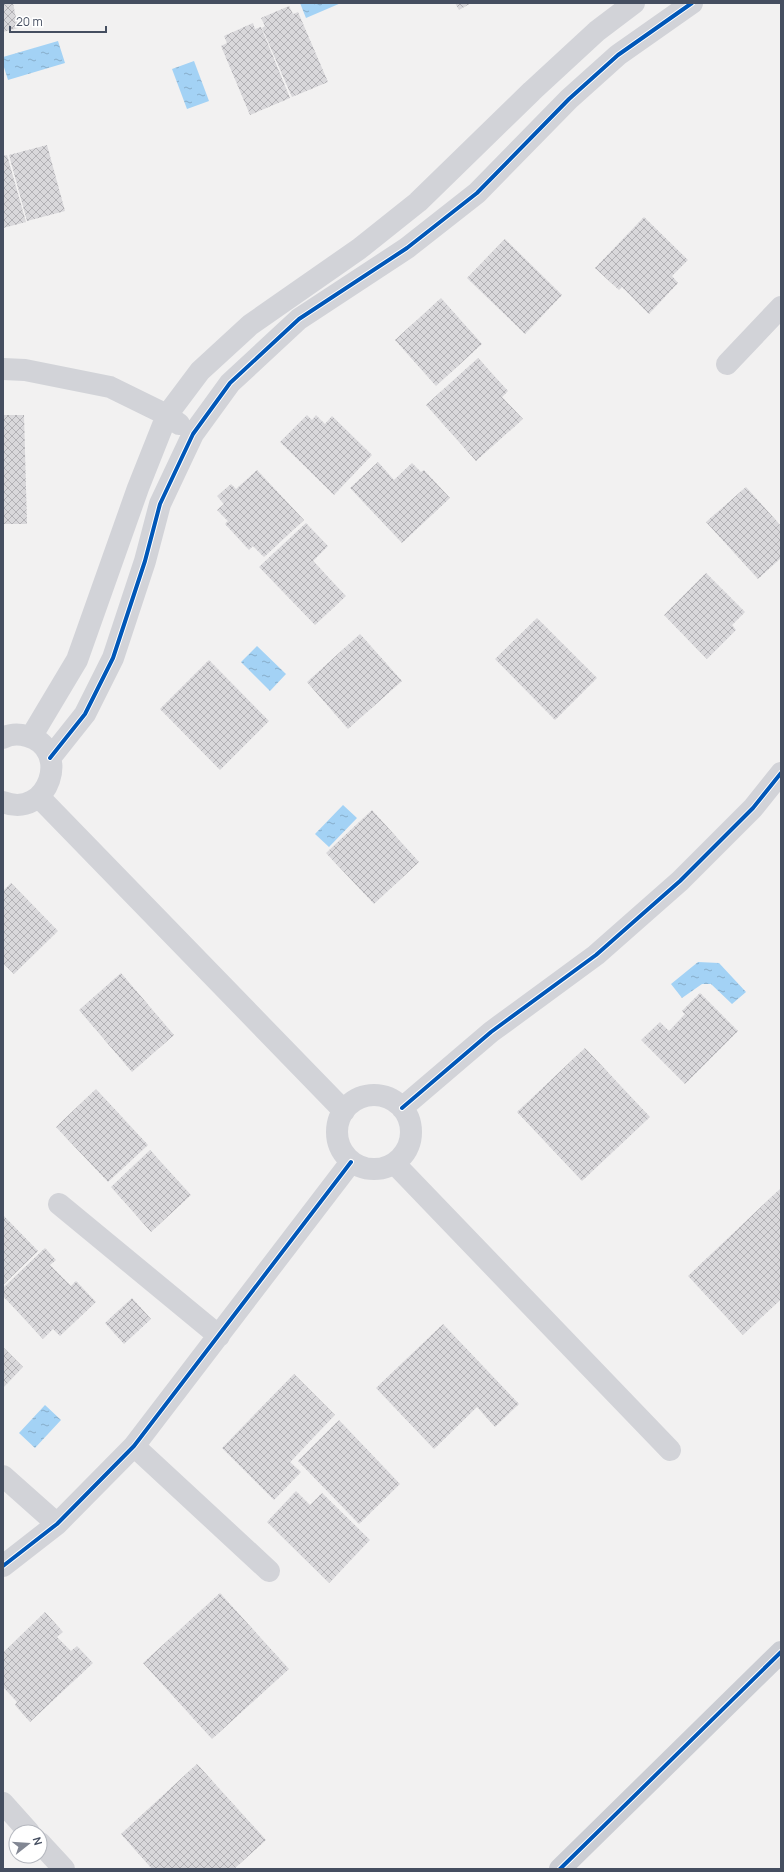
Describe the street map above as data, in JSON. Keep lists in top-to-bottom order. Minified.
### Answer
{"scale_bar":"20 m","north":"right"}
